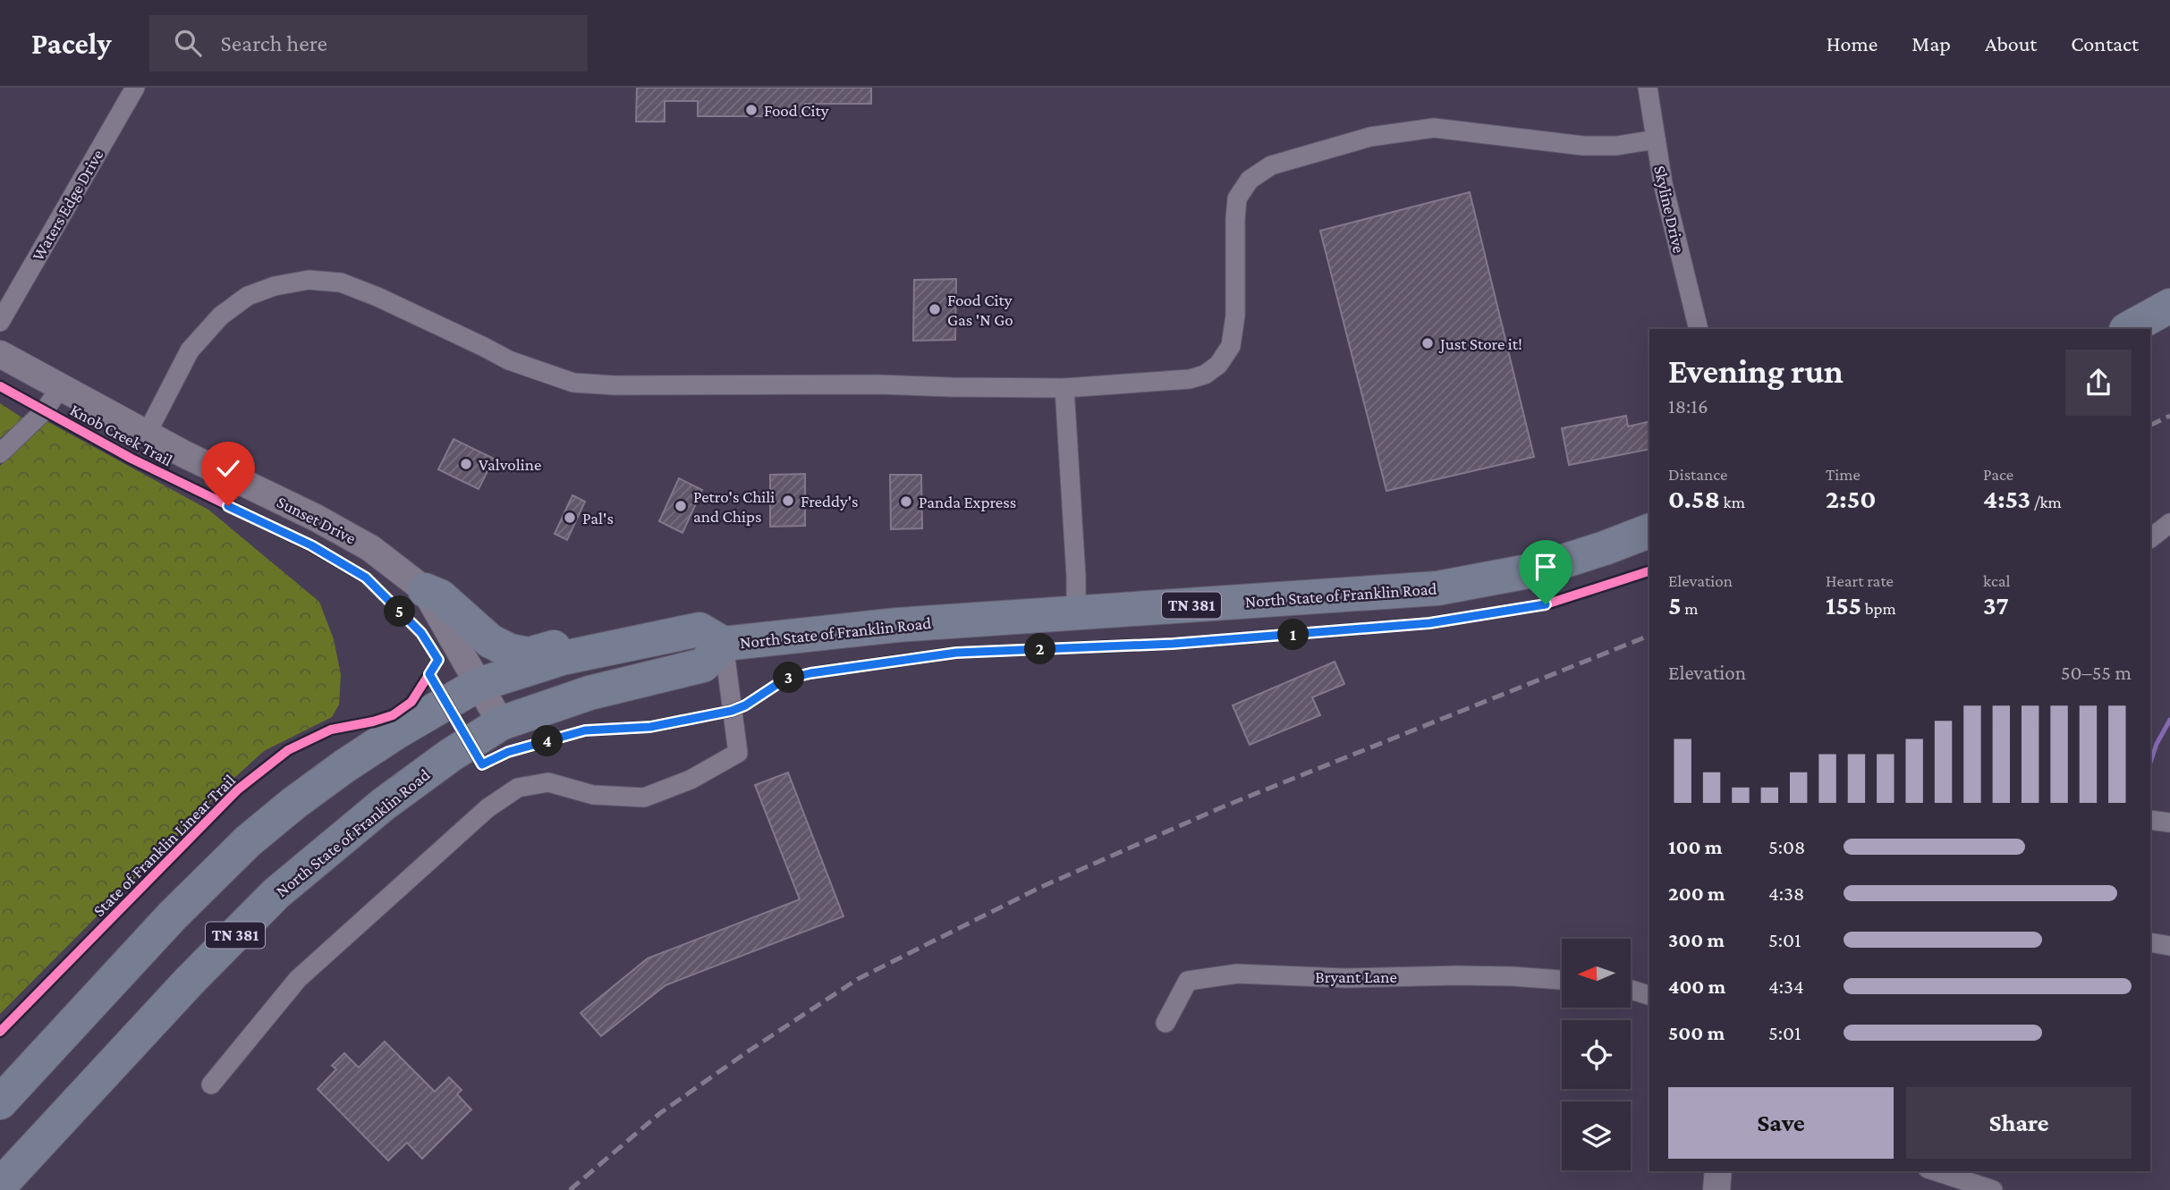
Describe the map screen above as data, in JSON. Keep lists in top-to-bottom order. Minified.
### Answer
{"streets":{"highway":["North State of Franklin Road","TN 381"],"main road":["Sunset Drive"],"street":["Waters Edge Drive","Skyline Drive","Bryant Lane"],"cycle path":["Knob Creek Trail"]},"crossings":[["Sunset Drive","North State of Franklin Road"]],"places":["Food City","Food City Gas 'N Go","Just Store it!","Valvoline","Freddy's","Panda Express","Petro's Chili and Chips","Pal's"],"north":"left","page":{"header":"Pacely","search":"Search here","nav":["Home","Map","About","Contact"],"heading":["Evening run","18:16"],"stats":[["Distance","0.58 km"],["Time","2:50"],["Pace","4:53 /km"],["Elevation","5 m"],["Heart rate","155 bpm"],["kcal","37"]],"pins":["5","1","2","3","4"],"chart":["Elevation","50–55 m"],"list":[{"name":"100 m","note":"5:08"},{"name":"200 m","note":"4:38"},{"name":"300 m","note":"5:01"},{"name":"400 m","note":"4:34"},{"name":"500 m","note":"5:01"}],"buttons":["Save","Share"]}}
